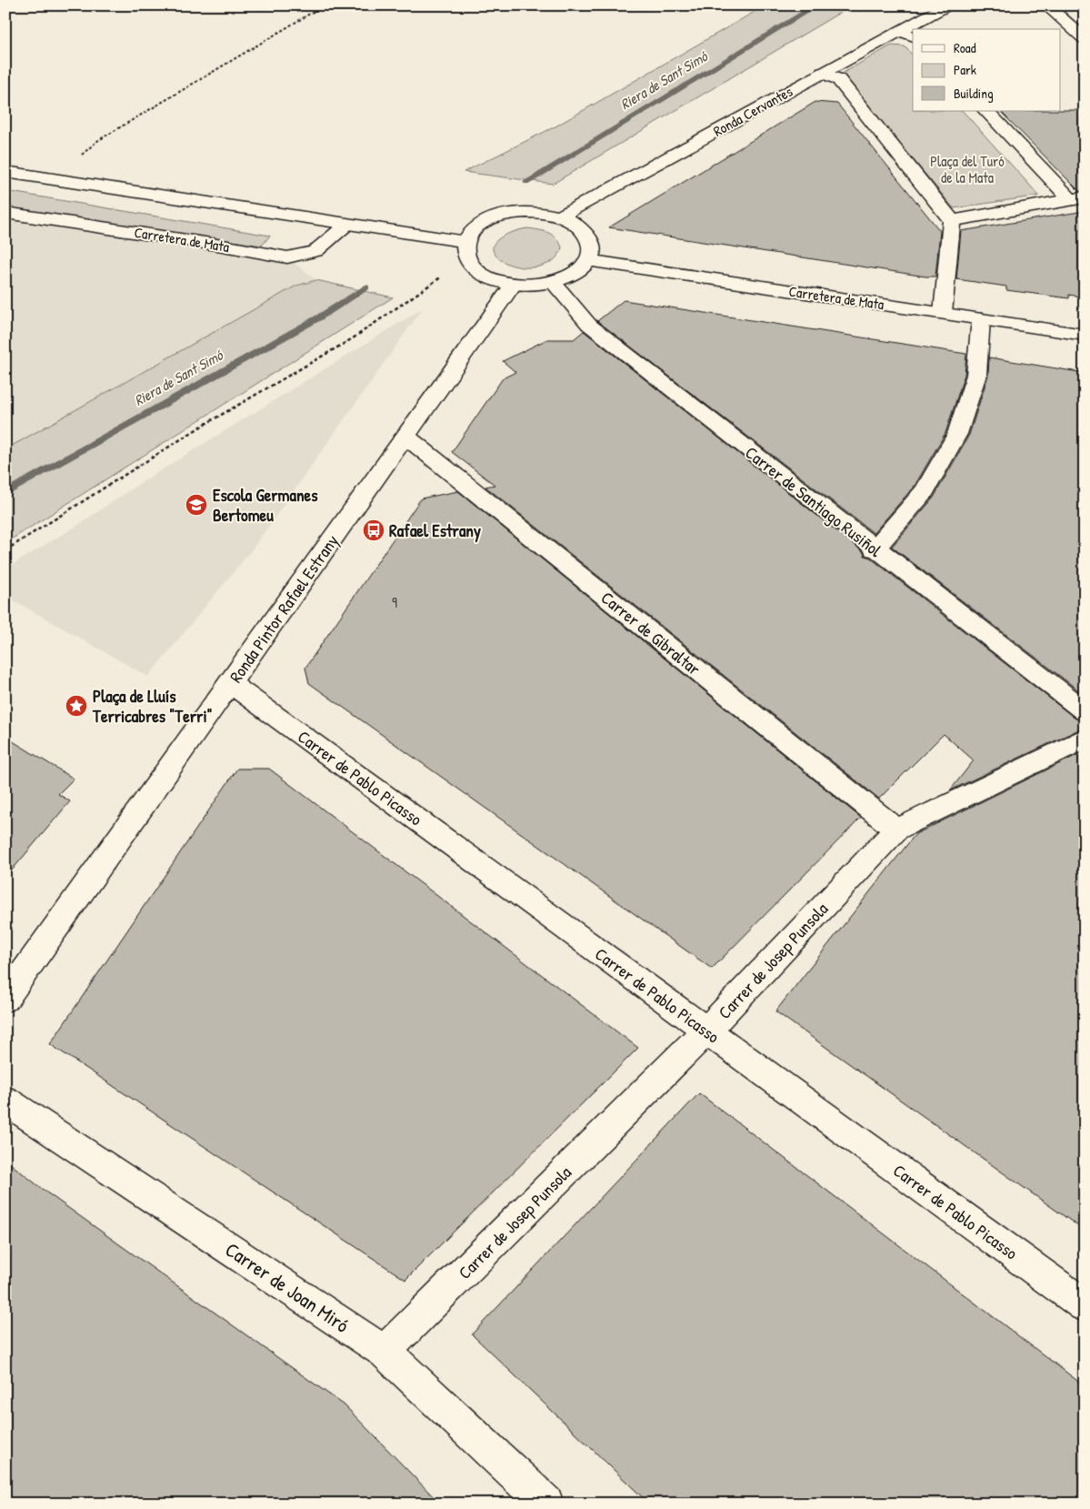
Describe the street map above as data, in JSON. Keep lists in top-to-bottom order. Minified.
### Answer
{"streets":{"street":["Ronda Cervantes","Carretera de Mata","Carrer de Santiago Rusiñol","Ronda Pintor Rafael Estrany","Carrer de Gibraltar","Carrer de Pablo Picasso","Carrer de Josep Punsola","Carrer de Joan Miró"]},"crossings":[["Ronda Cervantes","Carretera de Mata"],["Ronda Cervantes","Carrer de Santiago Rusiñol"],["Ronda Cervantes","Ronda Pintor Rafael Estrany"],["Carretera de Mata","Carrer de Santiago Rusiñol"],["Carretera de Mata","Ronda Pintor Rafael Estrany"],["Carrer de Santiago Rusiñol","Ronda Pintor Rafael Estrany"],["Ronda Pintor Rafael Estrany","Carrer de Gibraltar"],["Ronda Pintor Rafael Estrany","Carrer de Pablo Picasso"],["Carrer de Gibraltar","Carrer de Josep Punsola"],["Carrer de Pablo Picasso","Carrer de Josep Punsola"],["Carrer de Josep Punsola","Carrer de Joan Miró"]],"water":["Riera de Sant Simó"],"parks":["Plaça del Turó de la Mata"],"places":{"school or university":["Escola Germanes Bertomeu"],"bus stop":["Rafael Estrany"],"place":["Plaça de Lluís Terricabres \"Terri\""]},"house_numbers":["9"],"legend":["Road","Park","Building"]}
